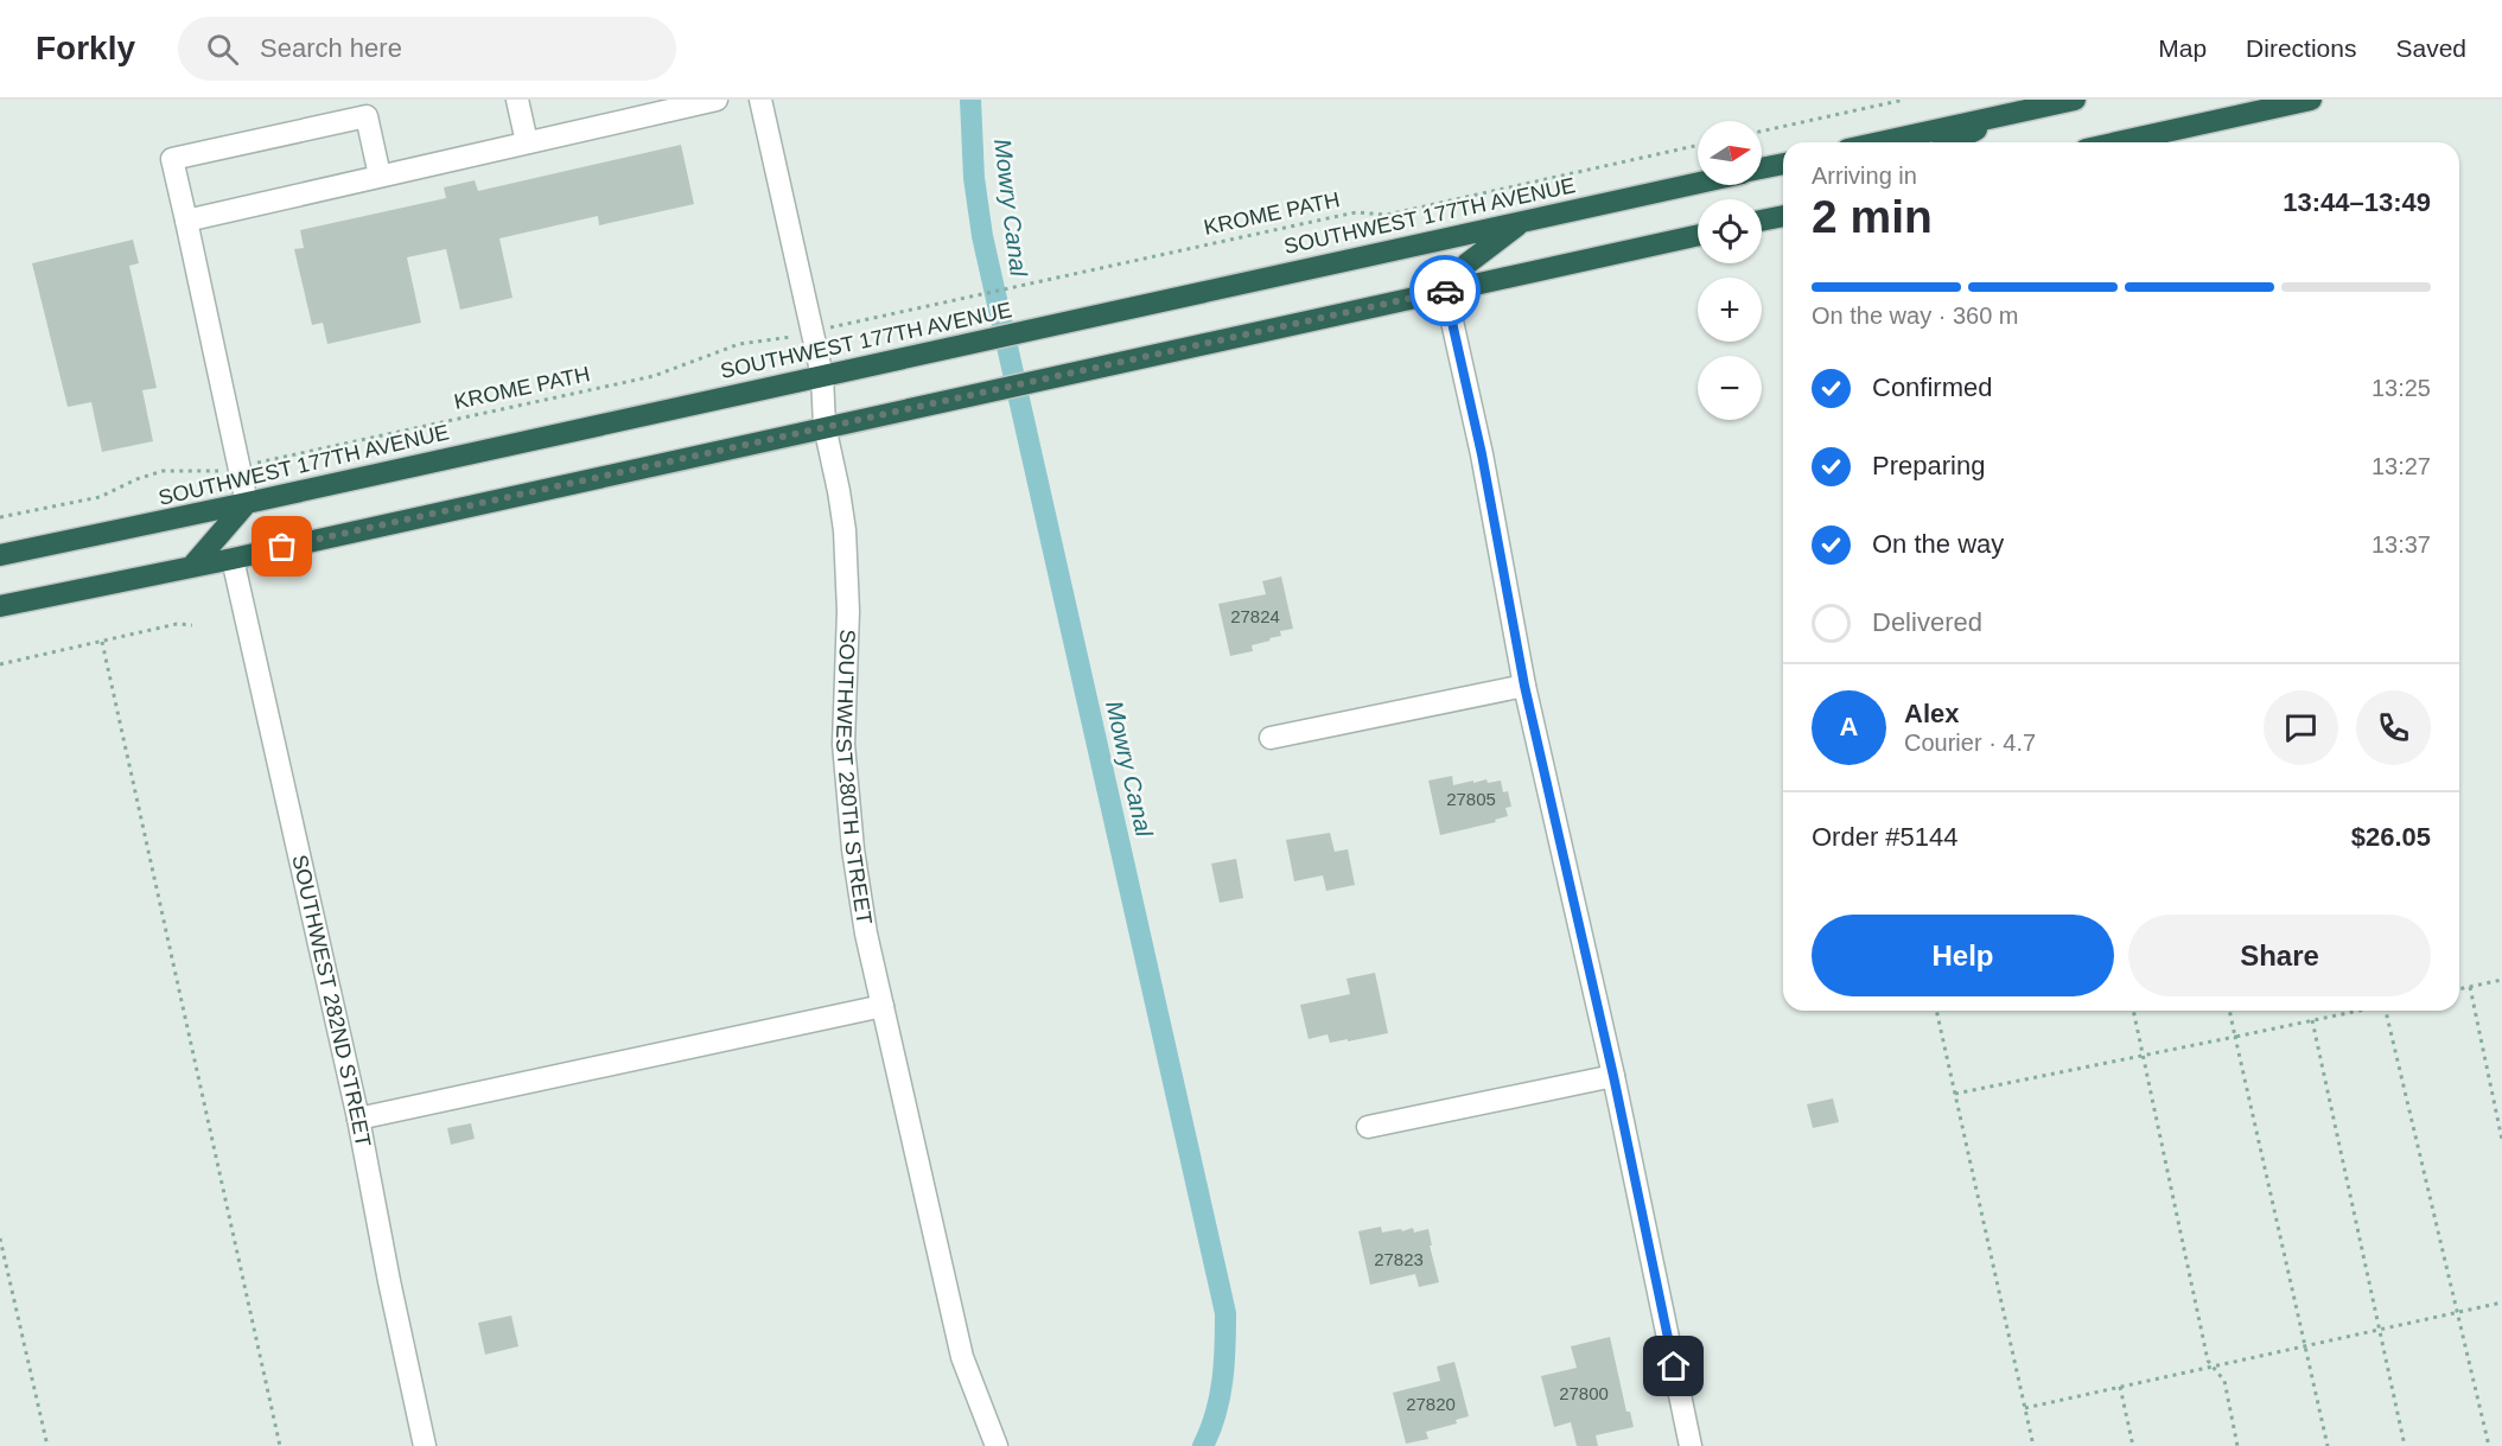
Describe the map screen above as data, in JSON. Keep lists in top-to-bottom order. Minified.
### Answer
{"streets":{"highway":["SOUTHWEST 177TH AVENUE"],"street":["SOUTHWEST 280TH STREET","SOUTHWEST 282ND STREET"],"path":["KROME PATH"]},"crossings":[["SOUTHWEST 177TH AVENUE","SOUTHWEST 280TH STREET"]],"water":["Mowry Canal"],"house_numbers":["27824","27805","27823","27800","27820"],"north":"right","page":{"header":"Forkly","search":"Search here","nav":["Map","Directions","Saved"],"map_buttons":["+","−"],"heading":["2 min","Arriving in","13:44–13:49"],"panel":["Alex","Courier · 4.7","Order #5144","$26.05"],"bar":"On the way · 360 m","list":[["Confirmed","13:25"],["Preparing","13:27"],["On the way","13:37"],"Delivered"],"round":"A","buttons":["Help","Share"]}}
